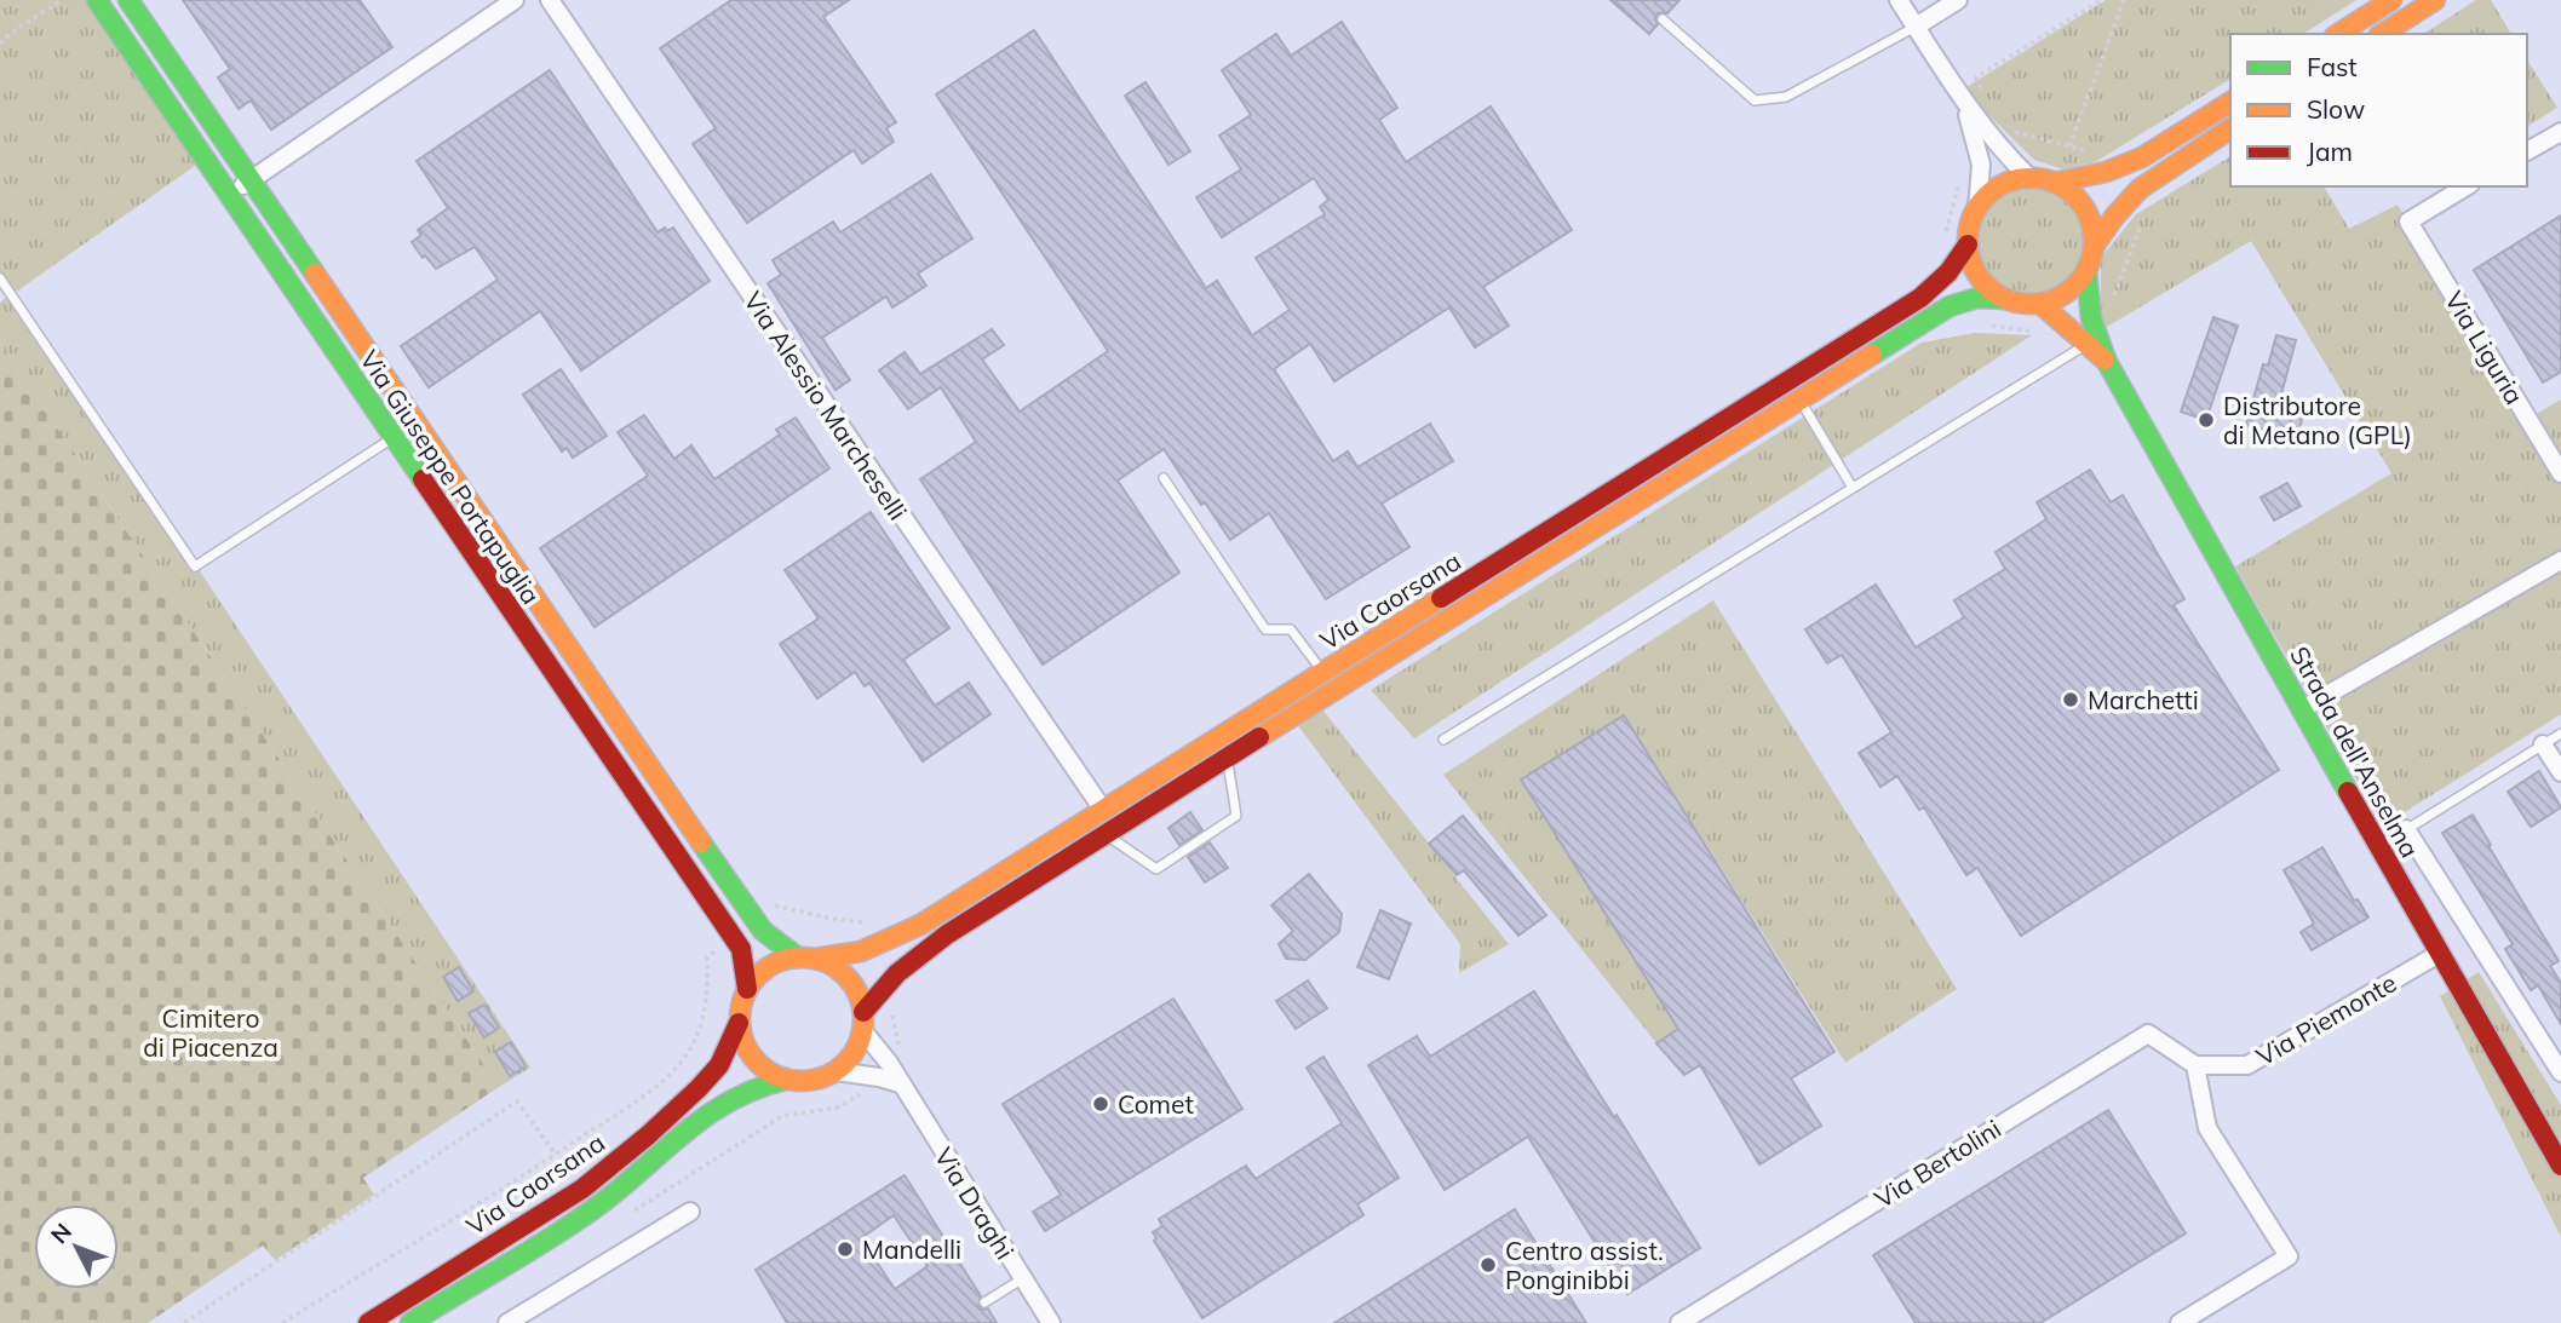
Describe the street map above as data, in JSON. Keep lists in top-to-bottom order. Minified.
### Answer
{"streets":{"main road":["Via Giuseppe Portapuglia","Via Caorsana","Strada dell'Anselma"],"street":["Via Liguria","Via Alessio Marcheselli","Via Piemonte","Via Bertolini","Via Draghi"]},"crossings":[["Via Alessio Marcheselli","Via Caorsana"],["Via Giuseppe Portapuglia","Via Caorsana"],["Via Caorsana","Strada dell'Anselma"],["Strada dell'Anselma","Via Piemonte"],["Via Piemonte","Via Bertolini"]],"parks":["Cimitero di Piacenza"],"places":["Distributore di Metano (GPL)","Marchetti","Comet","Mandelli","Centro assist. Ponginibbi"],"legend":["Fast","Slow","Jam"],"north":"top left"}
